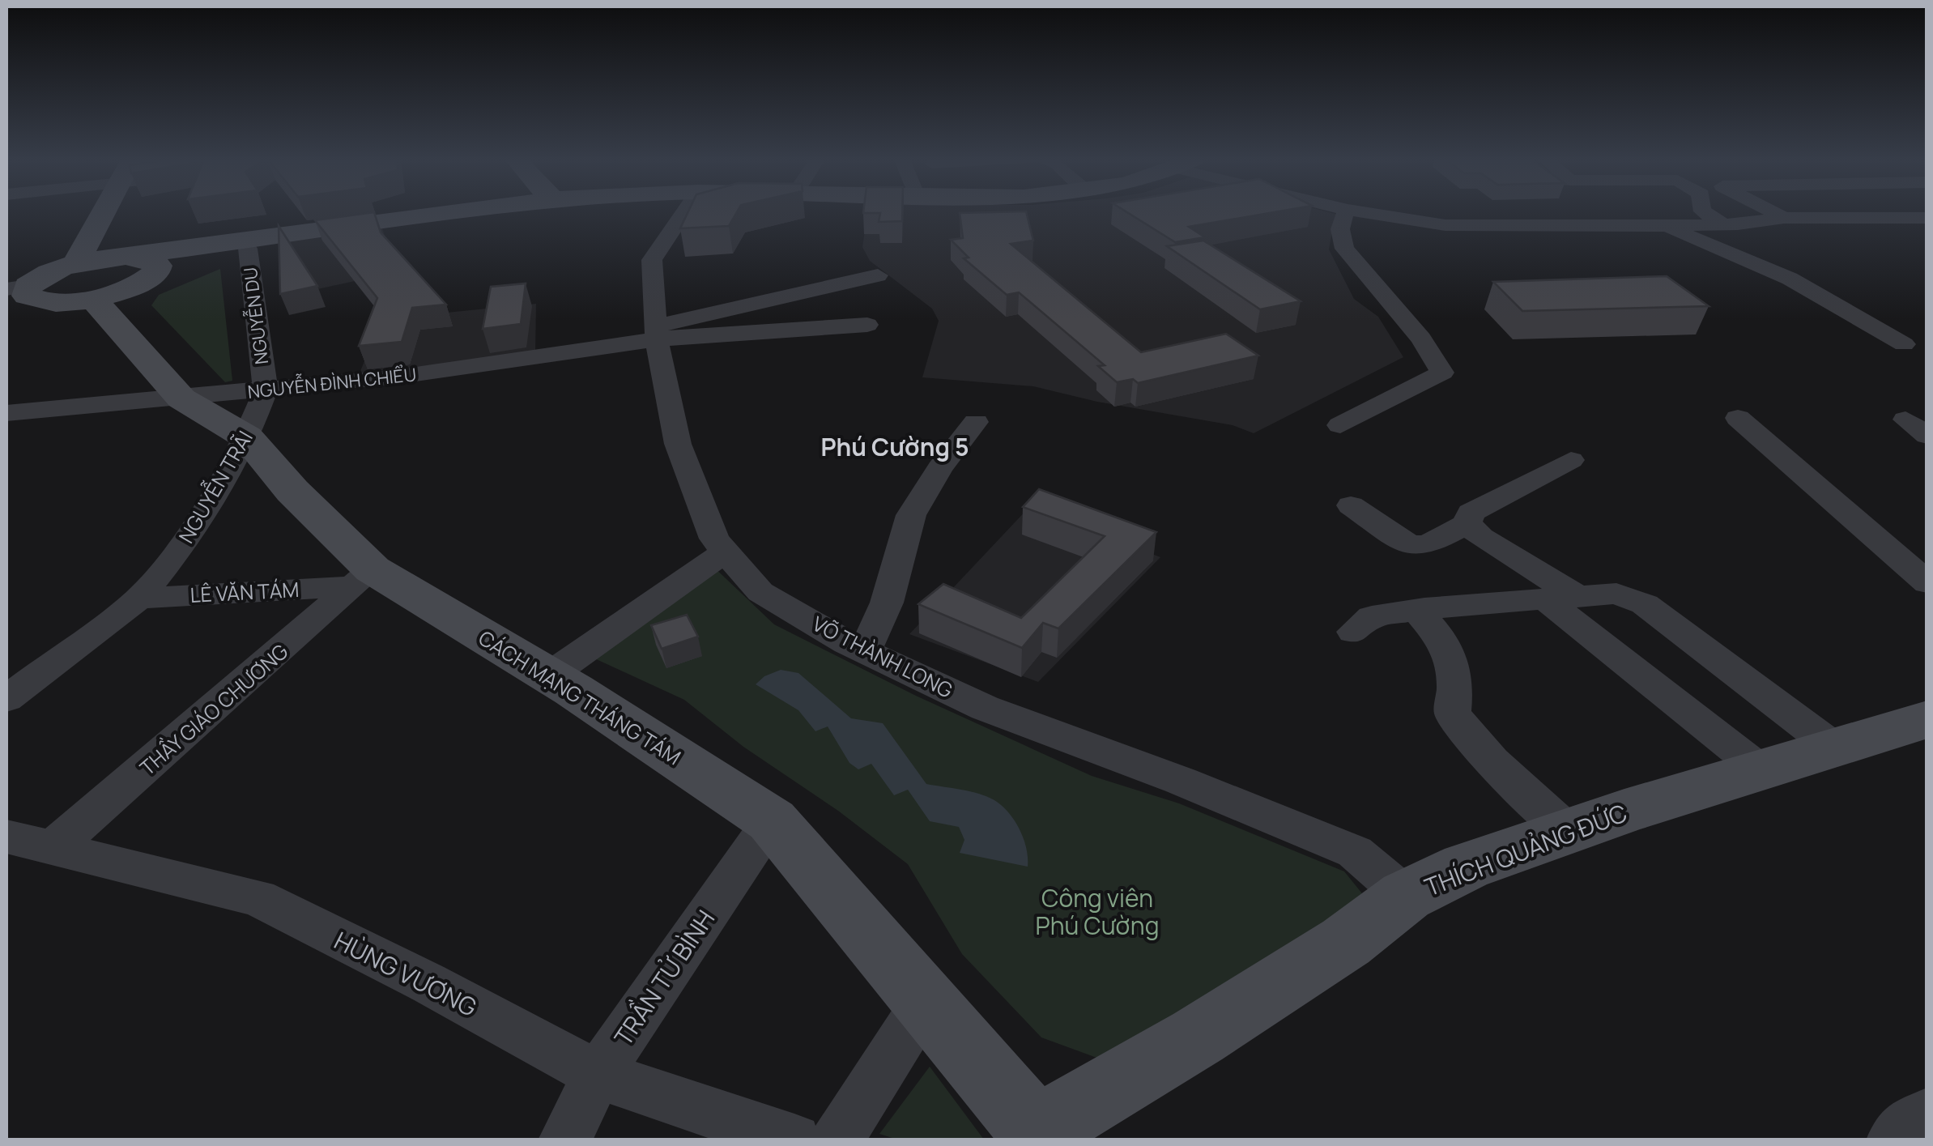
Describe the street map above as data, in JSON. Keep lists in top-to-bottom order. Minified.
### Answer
{"streets":{"main road":["CÁCH MẠNG THÁNG TÁM","THÍCH QUẢNG ĐỨC"],"street":["NGUYỄN DU","NGUYỄN ĐÌNH CHIỂU","NGUYỄN TRÃI","LÊ VĂN TÁM","VÕ THÀNH LONG","THẦY GIÁO CHƯƠNG","HÙNG VƯƠNG","TRẦN TỬ BÌNH"]},"crossings":[["NGUYỄN DU","NGUYỄN ĐÌNH CHIỂU"],["NGUYỄN DU","NGUYỄN TRÃI"],["NGUYỄN ĐÌNH CHIỂU","NGUYỄN TRÃI"],["NGUYỄN ĐÌNH CHIỂU","VÕ THÀNH LONG"],["NGUYỄN ĐÌNH CHIỂU","CÁCH MẠNG THÁNG TÁM"],["NGUYỄN TRÃI","LÊ VĂN TÁM"],["NGUYỄN TRÃI","CÁCH MẠNG THÁNG TÁM"],["LÊ VĂN TÁM","CÁCH MẠNG THÁNG TÁM"],["LÊ VĂN TÁM","THẦY GIÁO CHƯƠNG"],["VÕ THÀNH LONG","THÍCH QUẢNG ĐỨC"],["CÁCH MẠNG THÁNG TÁM","THẦY GIÁO CHƯƠNG"],["CÁCH MẠNG THÁNG TÁM","THÍCH QUẢNG ĐỨC"],["CÁCH MẠNG THÁNG TÁM","TRẦN TỬ BÌNH"],["THẦY GIÁO CHƯƠNG","HÙNG VƯƠNG"],["HÙNG VƯƠNG","TRẦN TỬ BÌNH"]],"districts":["Phú Cường 5"],"parks":["Công viên Phú Cường"]}
